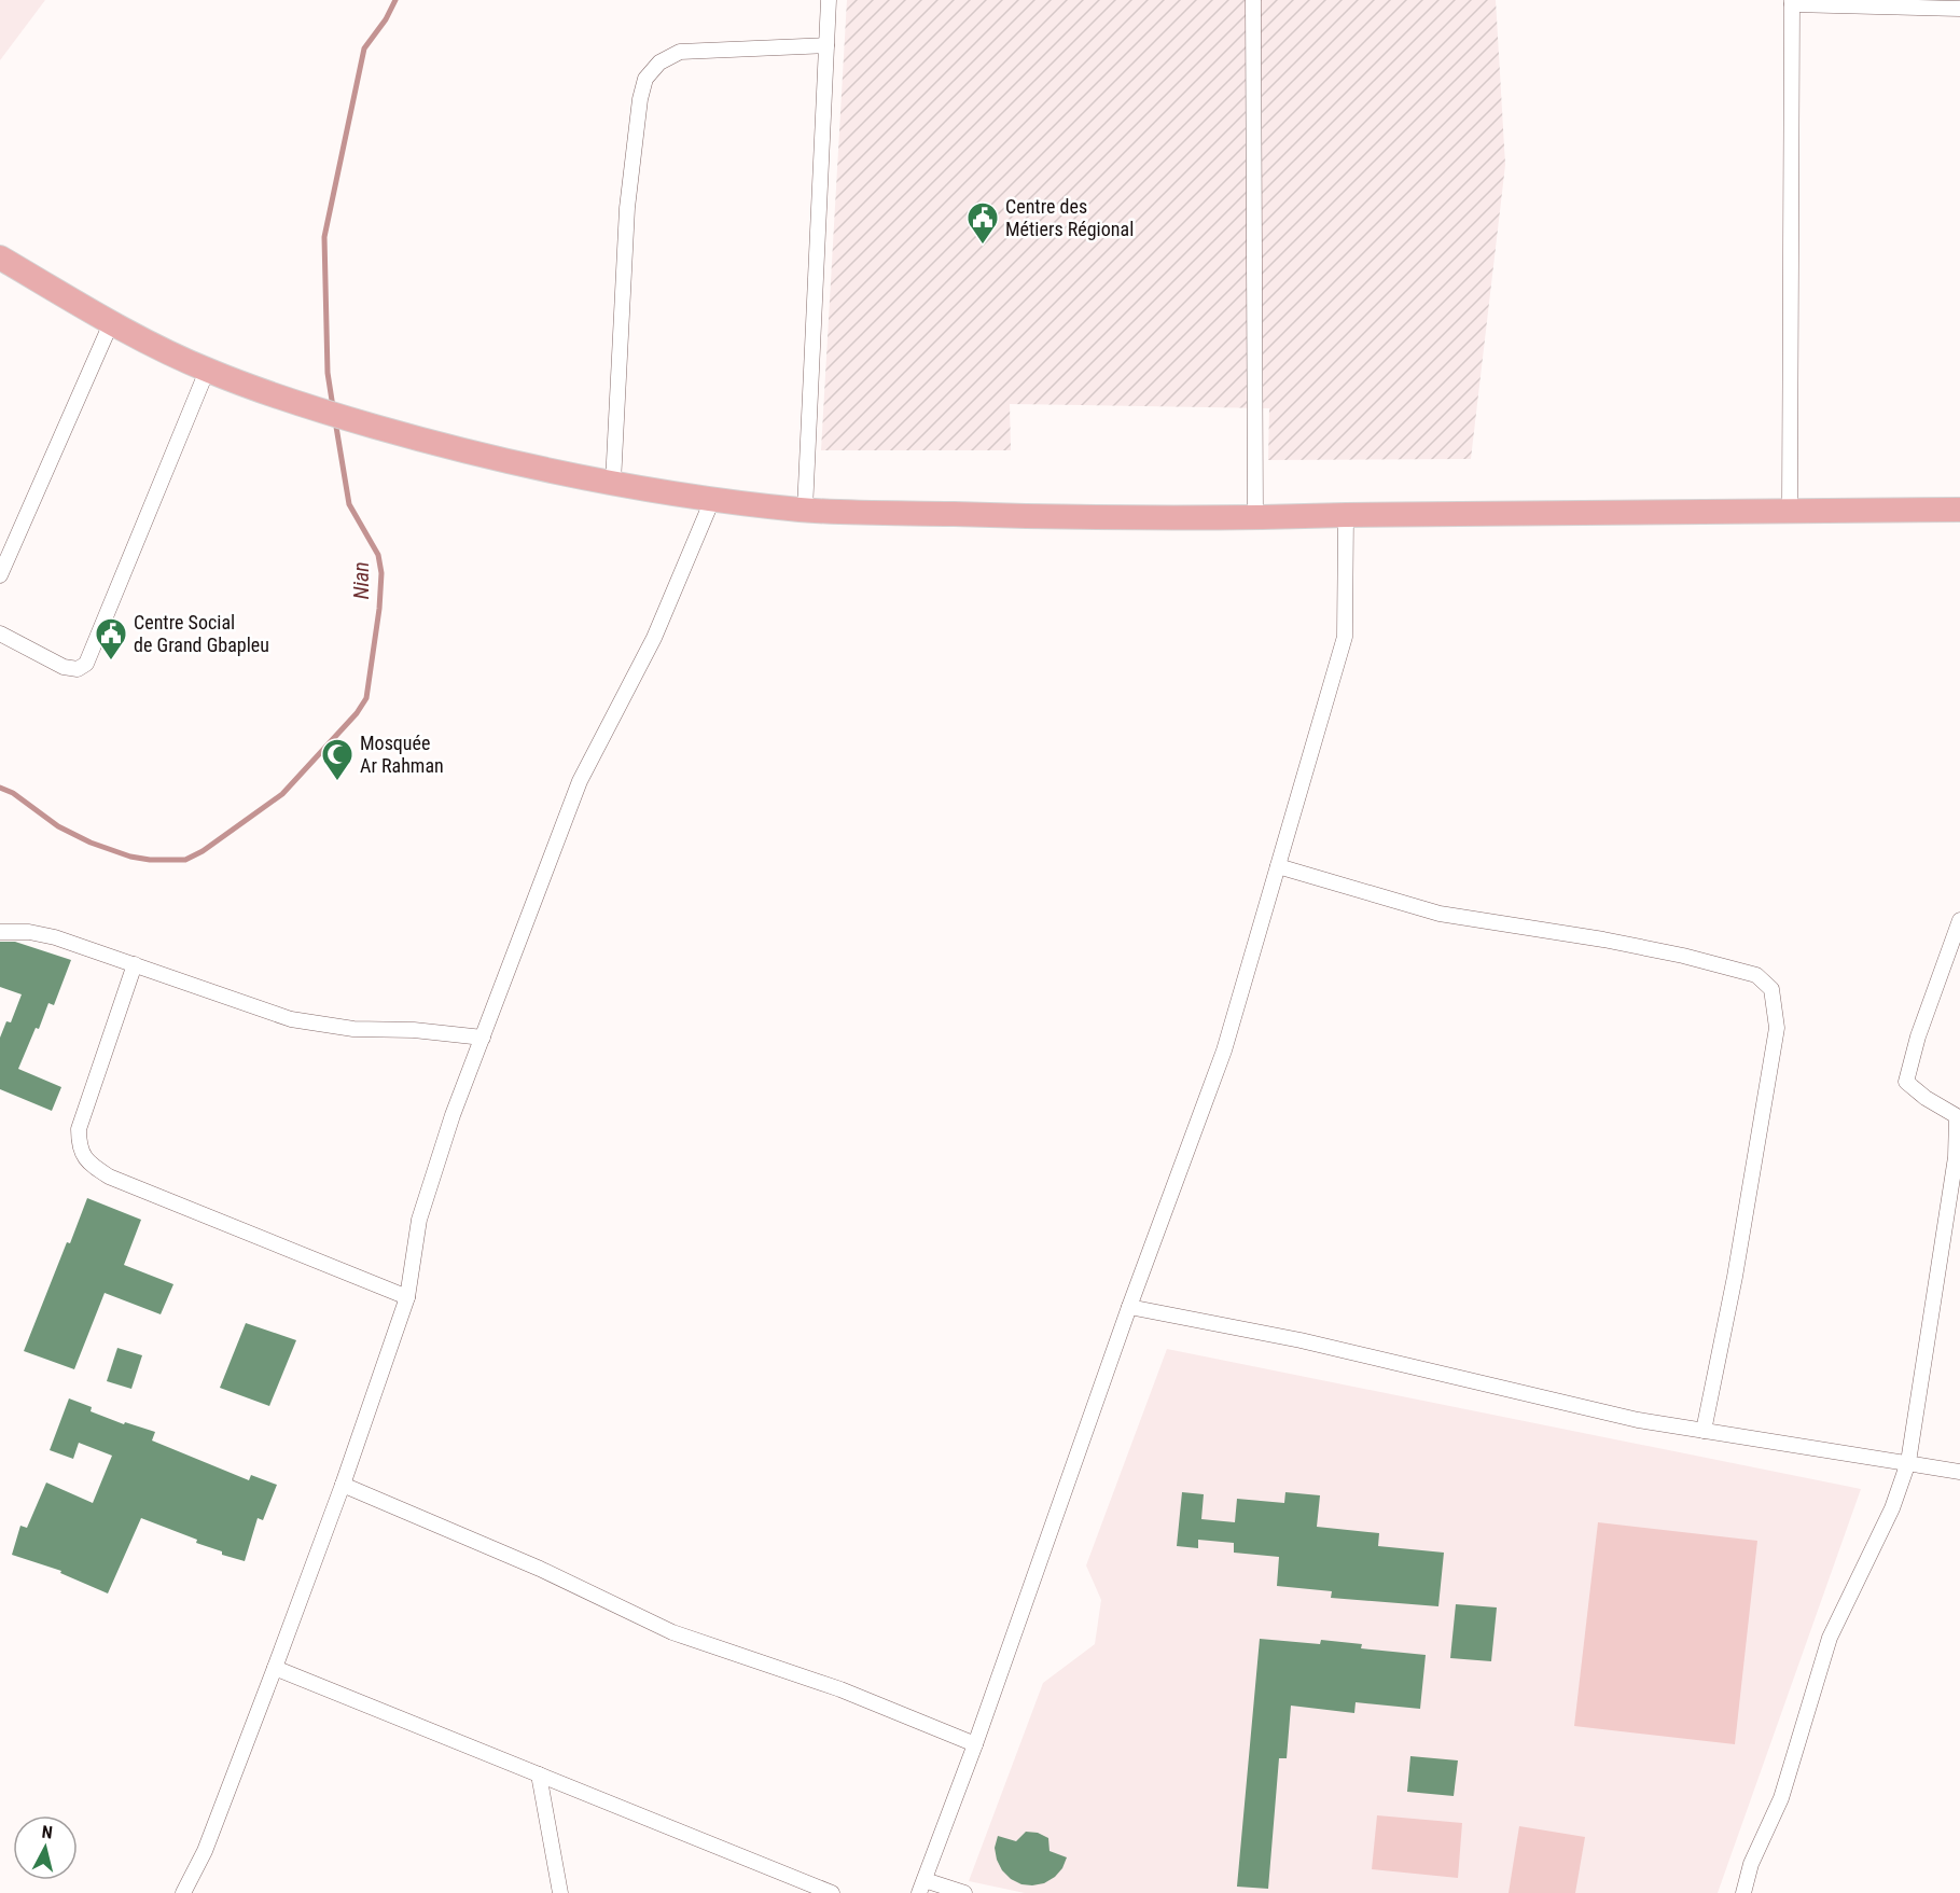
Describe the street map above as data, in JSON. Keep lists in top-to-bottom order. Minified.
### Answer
{"water":["Nian"],"places":{"public building":["Centre des Métiers Régional","Centre Social de Grand Gbapleu"],"mosque":["Mosquée Ar Rahman"]},"north":"top"}
